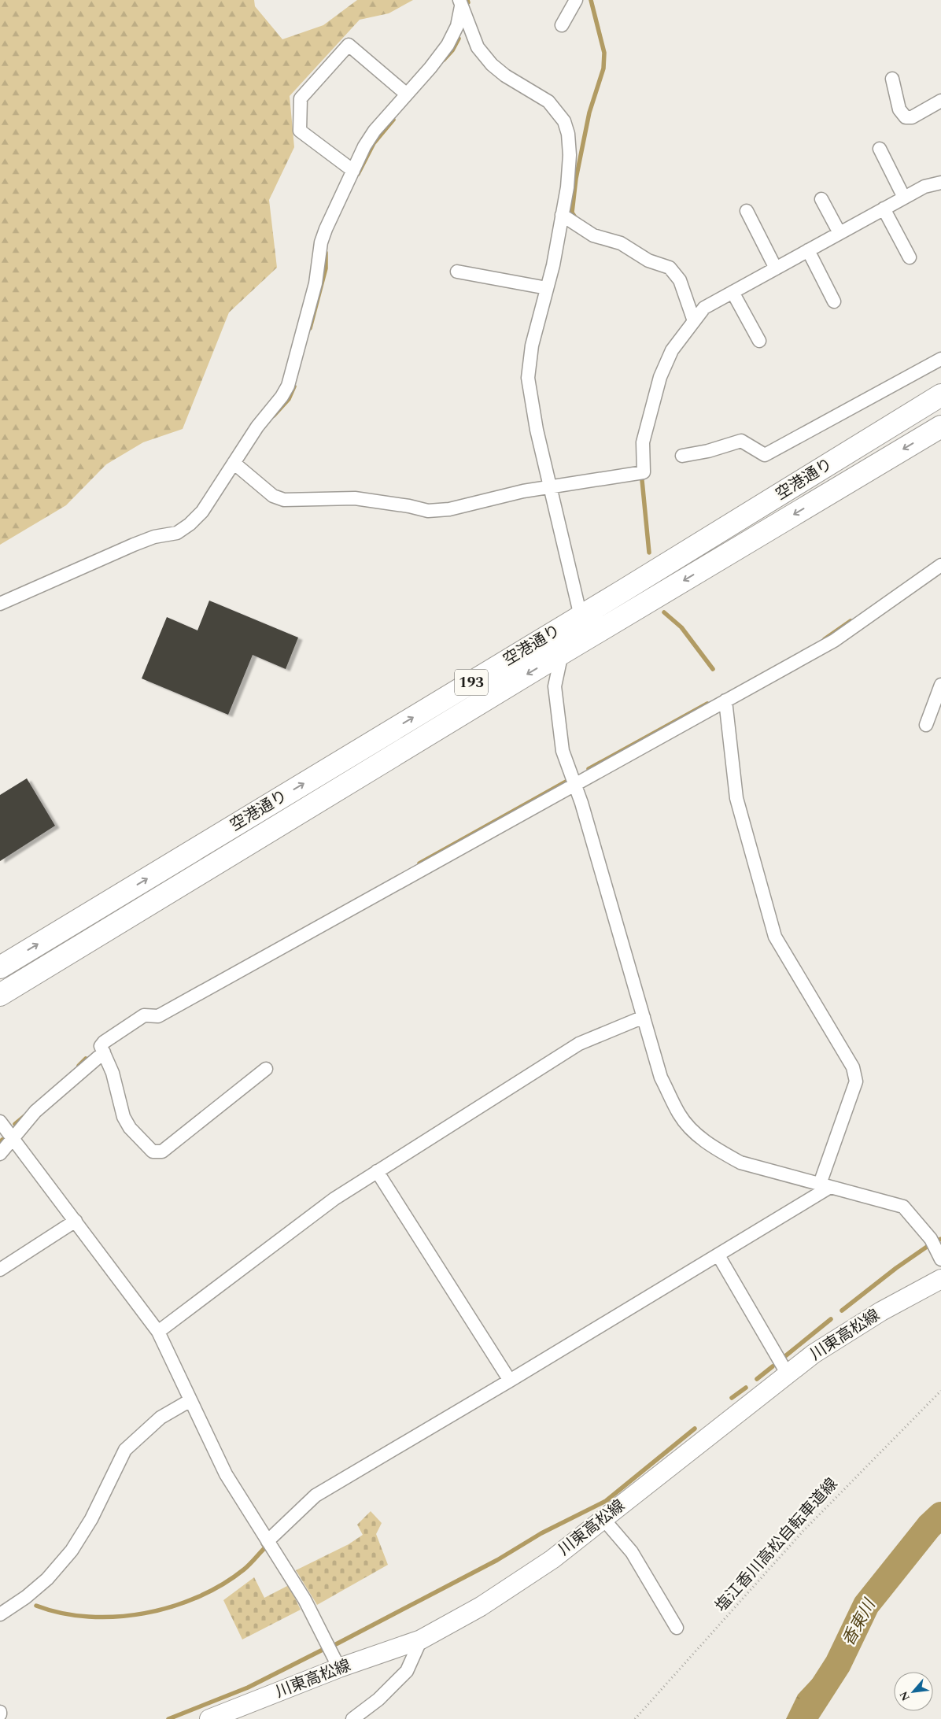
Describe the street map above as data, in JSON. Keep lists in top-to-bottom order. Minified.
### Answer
{"streets":{"highway":["空港通り","193"],"main road":["川東高松線"],"path":["塩江香川高松自転車道線"]},"water":["香東川"],"north":"bottom left"}
